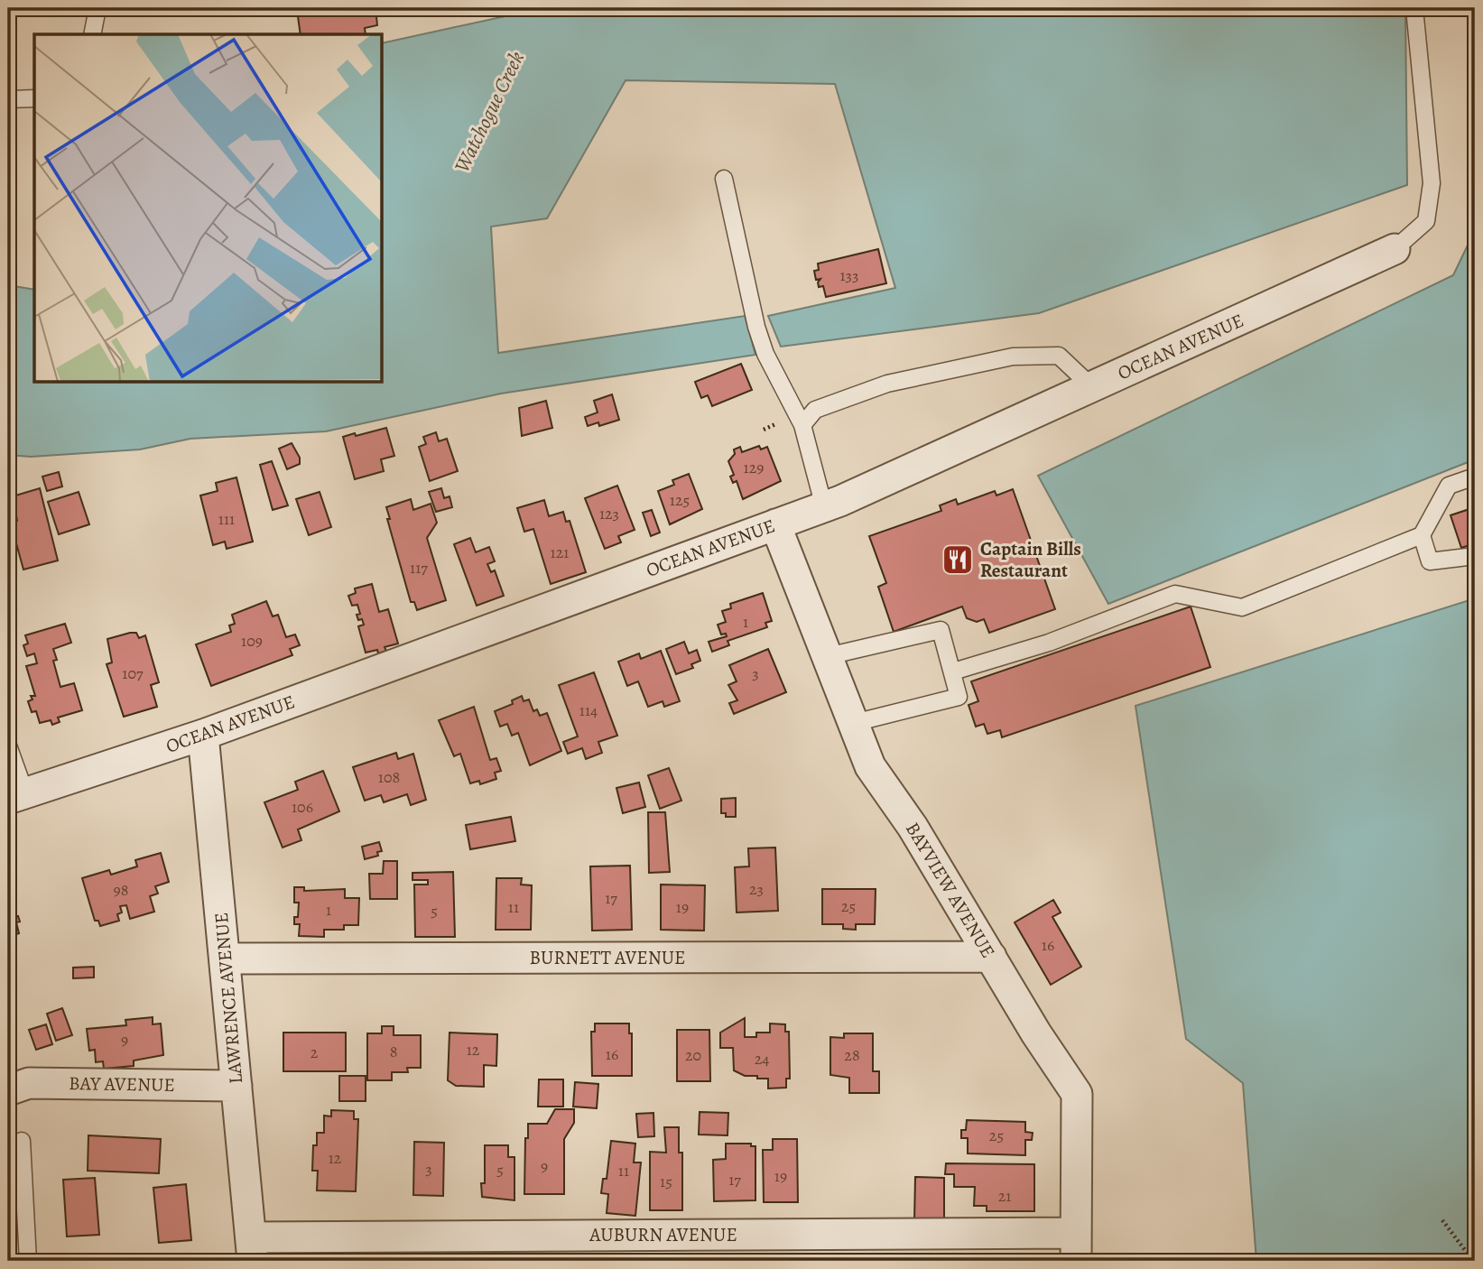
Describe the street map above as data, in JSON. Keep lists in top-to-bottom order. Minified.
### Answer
{"streets":{"street":["OCEAN AVENUE","BAYVIEW AVENUE","BURNETT AVENUE","LAWRENCE AVENUE","BAY AVENUE","AUBURN AVENUE"]},"crossings":[["OCEAN AVENUE","BAYVIEW AVENUE"],["OCEAN AVENUE","LAWRENCE AVENUE"],["BAYVIEW AVENUE","BURNETT AVENUE"],["BAYVIEW AVENUE","AUBURN AVENUE"],["BURNETT AVENUE","LAWRENCE AVENUE"],["LAWRENCE AVENUE","BAY AVENUE"],["LAWRENCE AVENUE","AUBURN AVENUE"]],"water":["Watchogue Creek"],"places":{"restaurant":["Captain Bills Restaurant"]},"house_numbers":["133","129","125","123","111","121","117","1","109","107","3","114","108","106","23","98","17","25","11","19","1","5","16","9","12","8","2","16","20","28","24","25","12","9","3","5","11","19","17","15","21"]}
